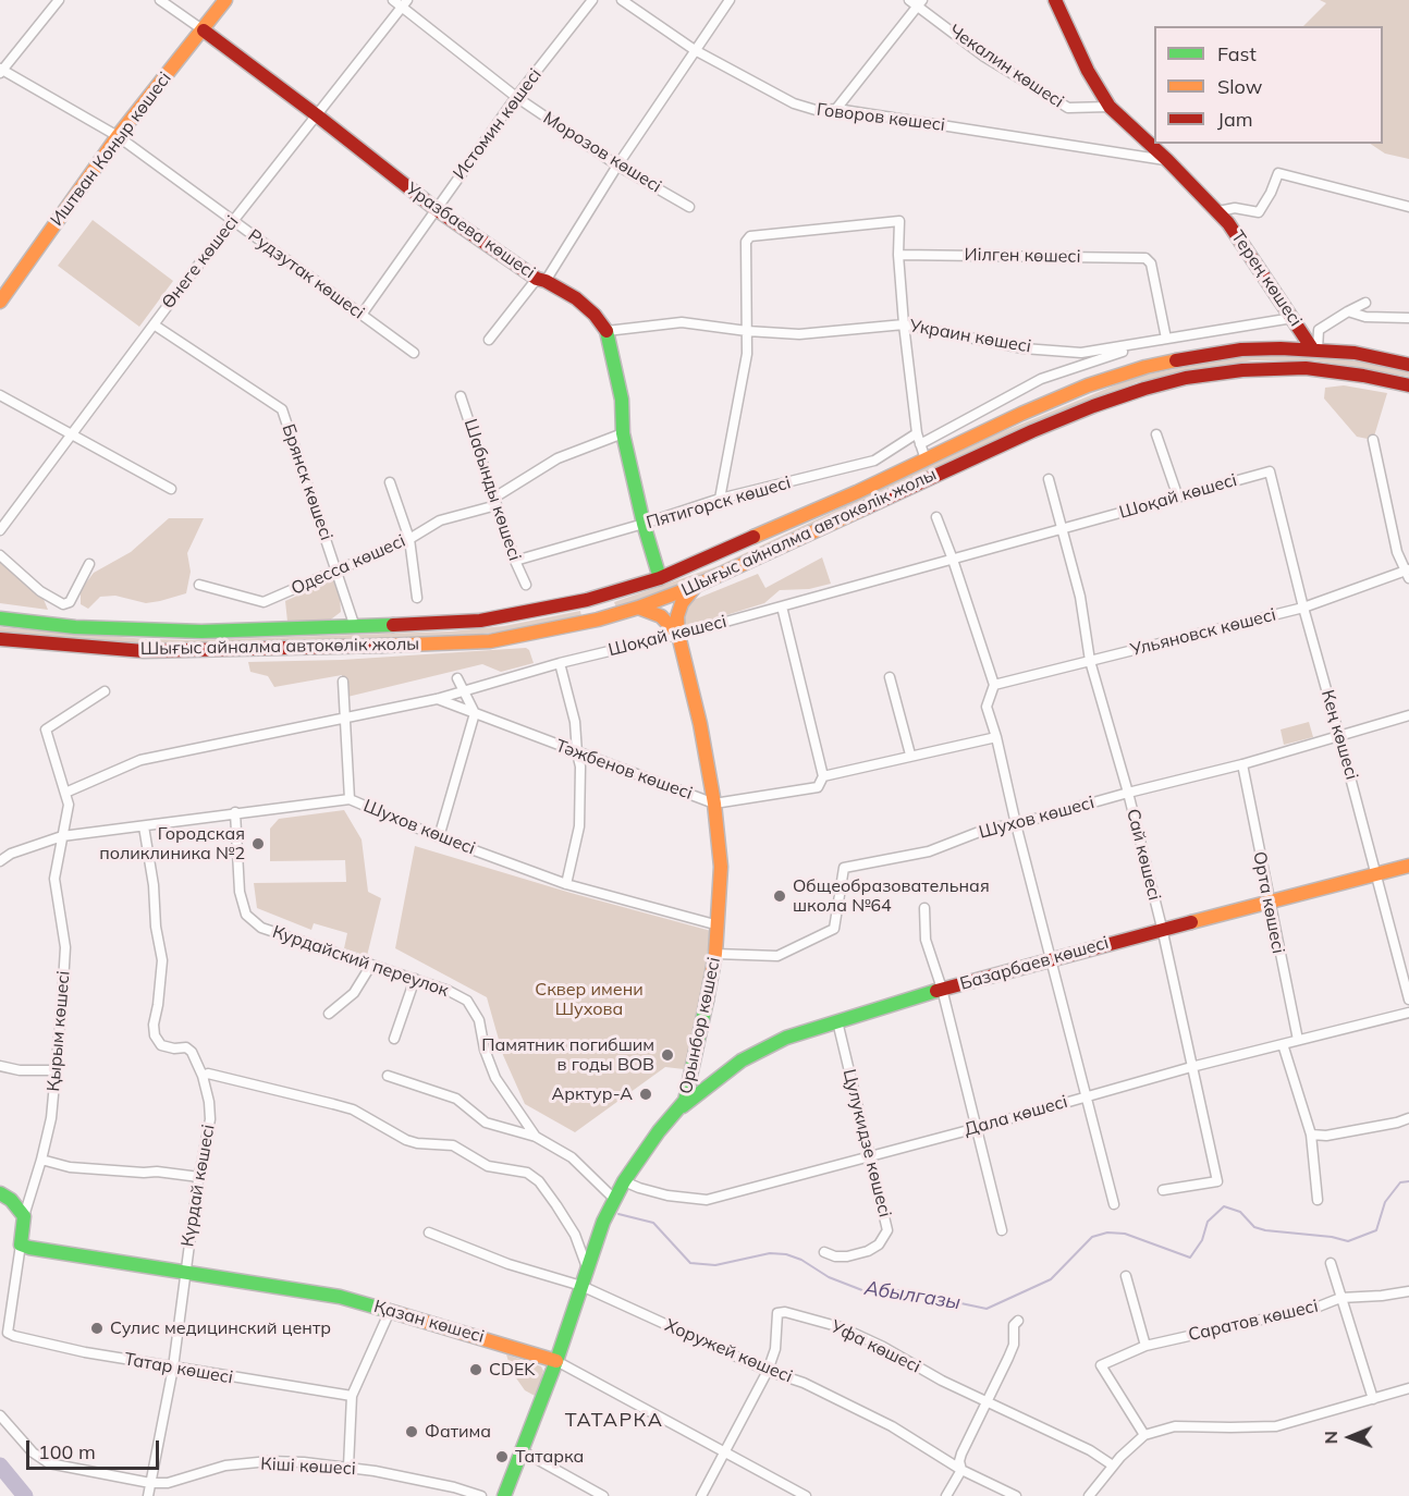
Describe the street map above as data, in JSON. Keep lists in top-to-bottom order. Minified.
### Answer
{"streets":{"main road":["Иштван Коныр көшесі","Уразбаева көшесі","Терең көшесі","Шығыс айналма автокөлік жолы","Базарбаев көшесі","Орынбор көшесі","Қырым көшесі","Қазан көшесі"],"street":["Чекалин көшесі","Говоров көшесі","Истомин көшесі","Морозов көшесі","Иілген көшесі","Өнеге көшесі","Рудзутак көшесі","Украин көшесі","Брянск көшесі","Шабынды көшесі","Шоқай көшесі","Пятигорск көшесі","Одесса көшесі","Ульяновск көшесі","Кең көшесі","Тәжбенов көшесі","Шухов көшесі","Сай көшесі","Орта көшесі","Курдайский переулок","Дала көшесі","Цулукидзе көшесі","Күрдай көшесі","Саратов көшесі","Уфа көшесі","Хоружей көшесі","Татар көшесі","Кіші көшесі"]},"crossings":[["Чекалин көшесі","Терең көшесі"],["Говоров көшесі","Терең көшесі"],["Истомин көшесі","Морозов көшесі"],["Истомин көшесі","Уразбаева көшесі"],["Истомин көшесі","Рудзутак көшесі"],["Иштван Коныр көшесі","Уразбаева көшесі"],["Иштван Коныр көшесі","Рудзутак көшесі"],["Морозов көшесі","Өнеге көшесі"],["Уразбаева көшесі","Өнеге көшесі"],["Уразбаева көшесі","Украин көшесі"],["Уразбаева көшесі","Пятигорск көшесі"],["Уразбаева көшесі","Шығыс айналма автокөлік жолы"],["Уразбаева көшесі","Одесса көшесі"],["Иілген көшесі","Украин көшесі"],["Өнеге көшесі","Рудзутак көшесі"],["Өнеге көшесі","Брянск көшесі"],["Терең көшесі","Украин көшесі"],["Терең көшесі","Шығыс айналма автокөлік жолы"],["Брянск көшесі","Шығыс айналма автокөлік жолы"],["Брянск көшесі","Одесса көшесі"],["Шабынды көшесі","Пятигорск көшесі"],["Шабынды көшесі","Одесса көшесі"],["Шоқай көшесі","Кең көшесі"],["Шоқай көшесі","Тәжбенов көшесі"],["Шоқай көшесі","Сай көшесі"],["Шоқай көшесі","Орынбор көшесі"],["Шоқай көшесі","Қырым көшесі"],["Шығыс айналма автокөлік жолы","Орынбор көшесі"],["Ульяновск көшесі","Кең көшесі"],["Ульяновск көшесі","Сай көшесі"],["Кең көшесі","Шухов көшесі"],["Кең көшесі","Базарбаев көшесі"],["Тәжбенов көшесі","Орынбор көшесі"],["Шухов көшесі","Сай көшесі"],["Шухов көшесі","Орта көшесі"],["Шухов көшесі","Курдайский переулок"],["Шухов көшесі","Орынбор көшесі"],["Шухов көшесі","Қырым көшесі"],["Шухов көшесі","Күрдай көшесі"],["Сай көшесі","Базарбаев көшесі"],["Сай көшесі","Дала көшесі"],["Орта көшесі","Базарбаев көшесі"],["Орта көшесі","Дала көшесі"],["Базарбаев көшесі","Орынбор көшесі"],["Базарбаев көшесі","Цулукидзе көшесі"],["Орынбор көшесі","Дала көшесі"],["Орынбор көшесі","Қазан көшесі"],["Орынбор көшесі","Хоружей көшесі"],["Қырым көшесі","Қазан көшесі"],["Қырым көшесі","Татар көшесі"],["Дала көшесі","Цулукидзе көшесі"],["Күрдай көшесі","Қазан көшесі"],["Күрдай көшесі","Татар көшесі"],["Күрдай көшесі","Кіші көшесі"],["Қазан көшесі","Уфа көшесі"],["Уфа көшесі","Хоружей көшесі"]],"districts":["ТАТАРКА"],"water":["Абылгазы"],"parks":["Сквер имени Шухова"],"places":["Городская поликлиника №2","Общеобразовательная школа №64","Памятник погибшим в годы ВОВ","Арктур-А","Сулис медицинский центр","CDEK","Фатима","Татарка"],"legend":["Fast","Slow","Jam"],"scale_bar":"100 m","north":"left"}
